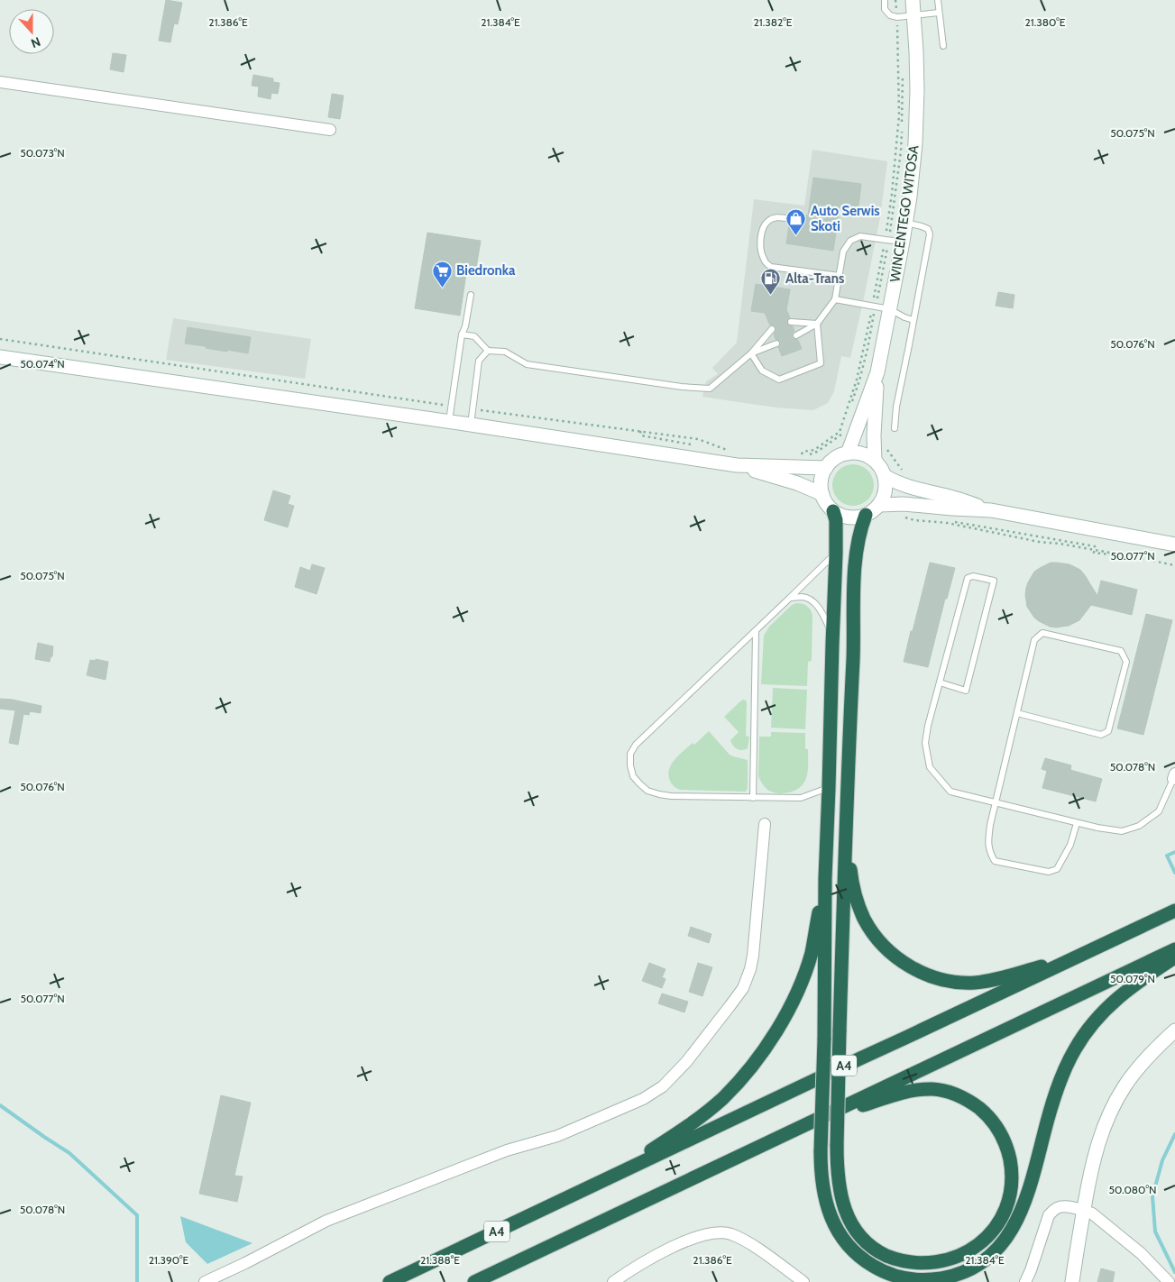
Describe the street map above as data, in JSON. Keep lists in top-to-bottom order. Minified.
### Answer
{"streets":{"highway":["A4"],"street":["WINCENTEGO WITOSA"]},"places":{"shop":["Auto Serwis Skoti"],"supermarket":["Biedronka"],"fuel station":["Alta-Trans"]},"north":"bottom","coordinates":["21.386°E","21.384°E","21.382°E","21.380°E","50.075°N","50.073°N","50.076°N","50.074°N","50.077°N","50.078°N","50.079°N","50.080°N","21.390°E","21.388°E"]}
